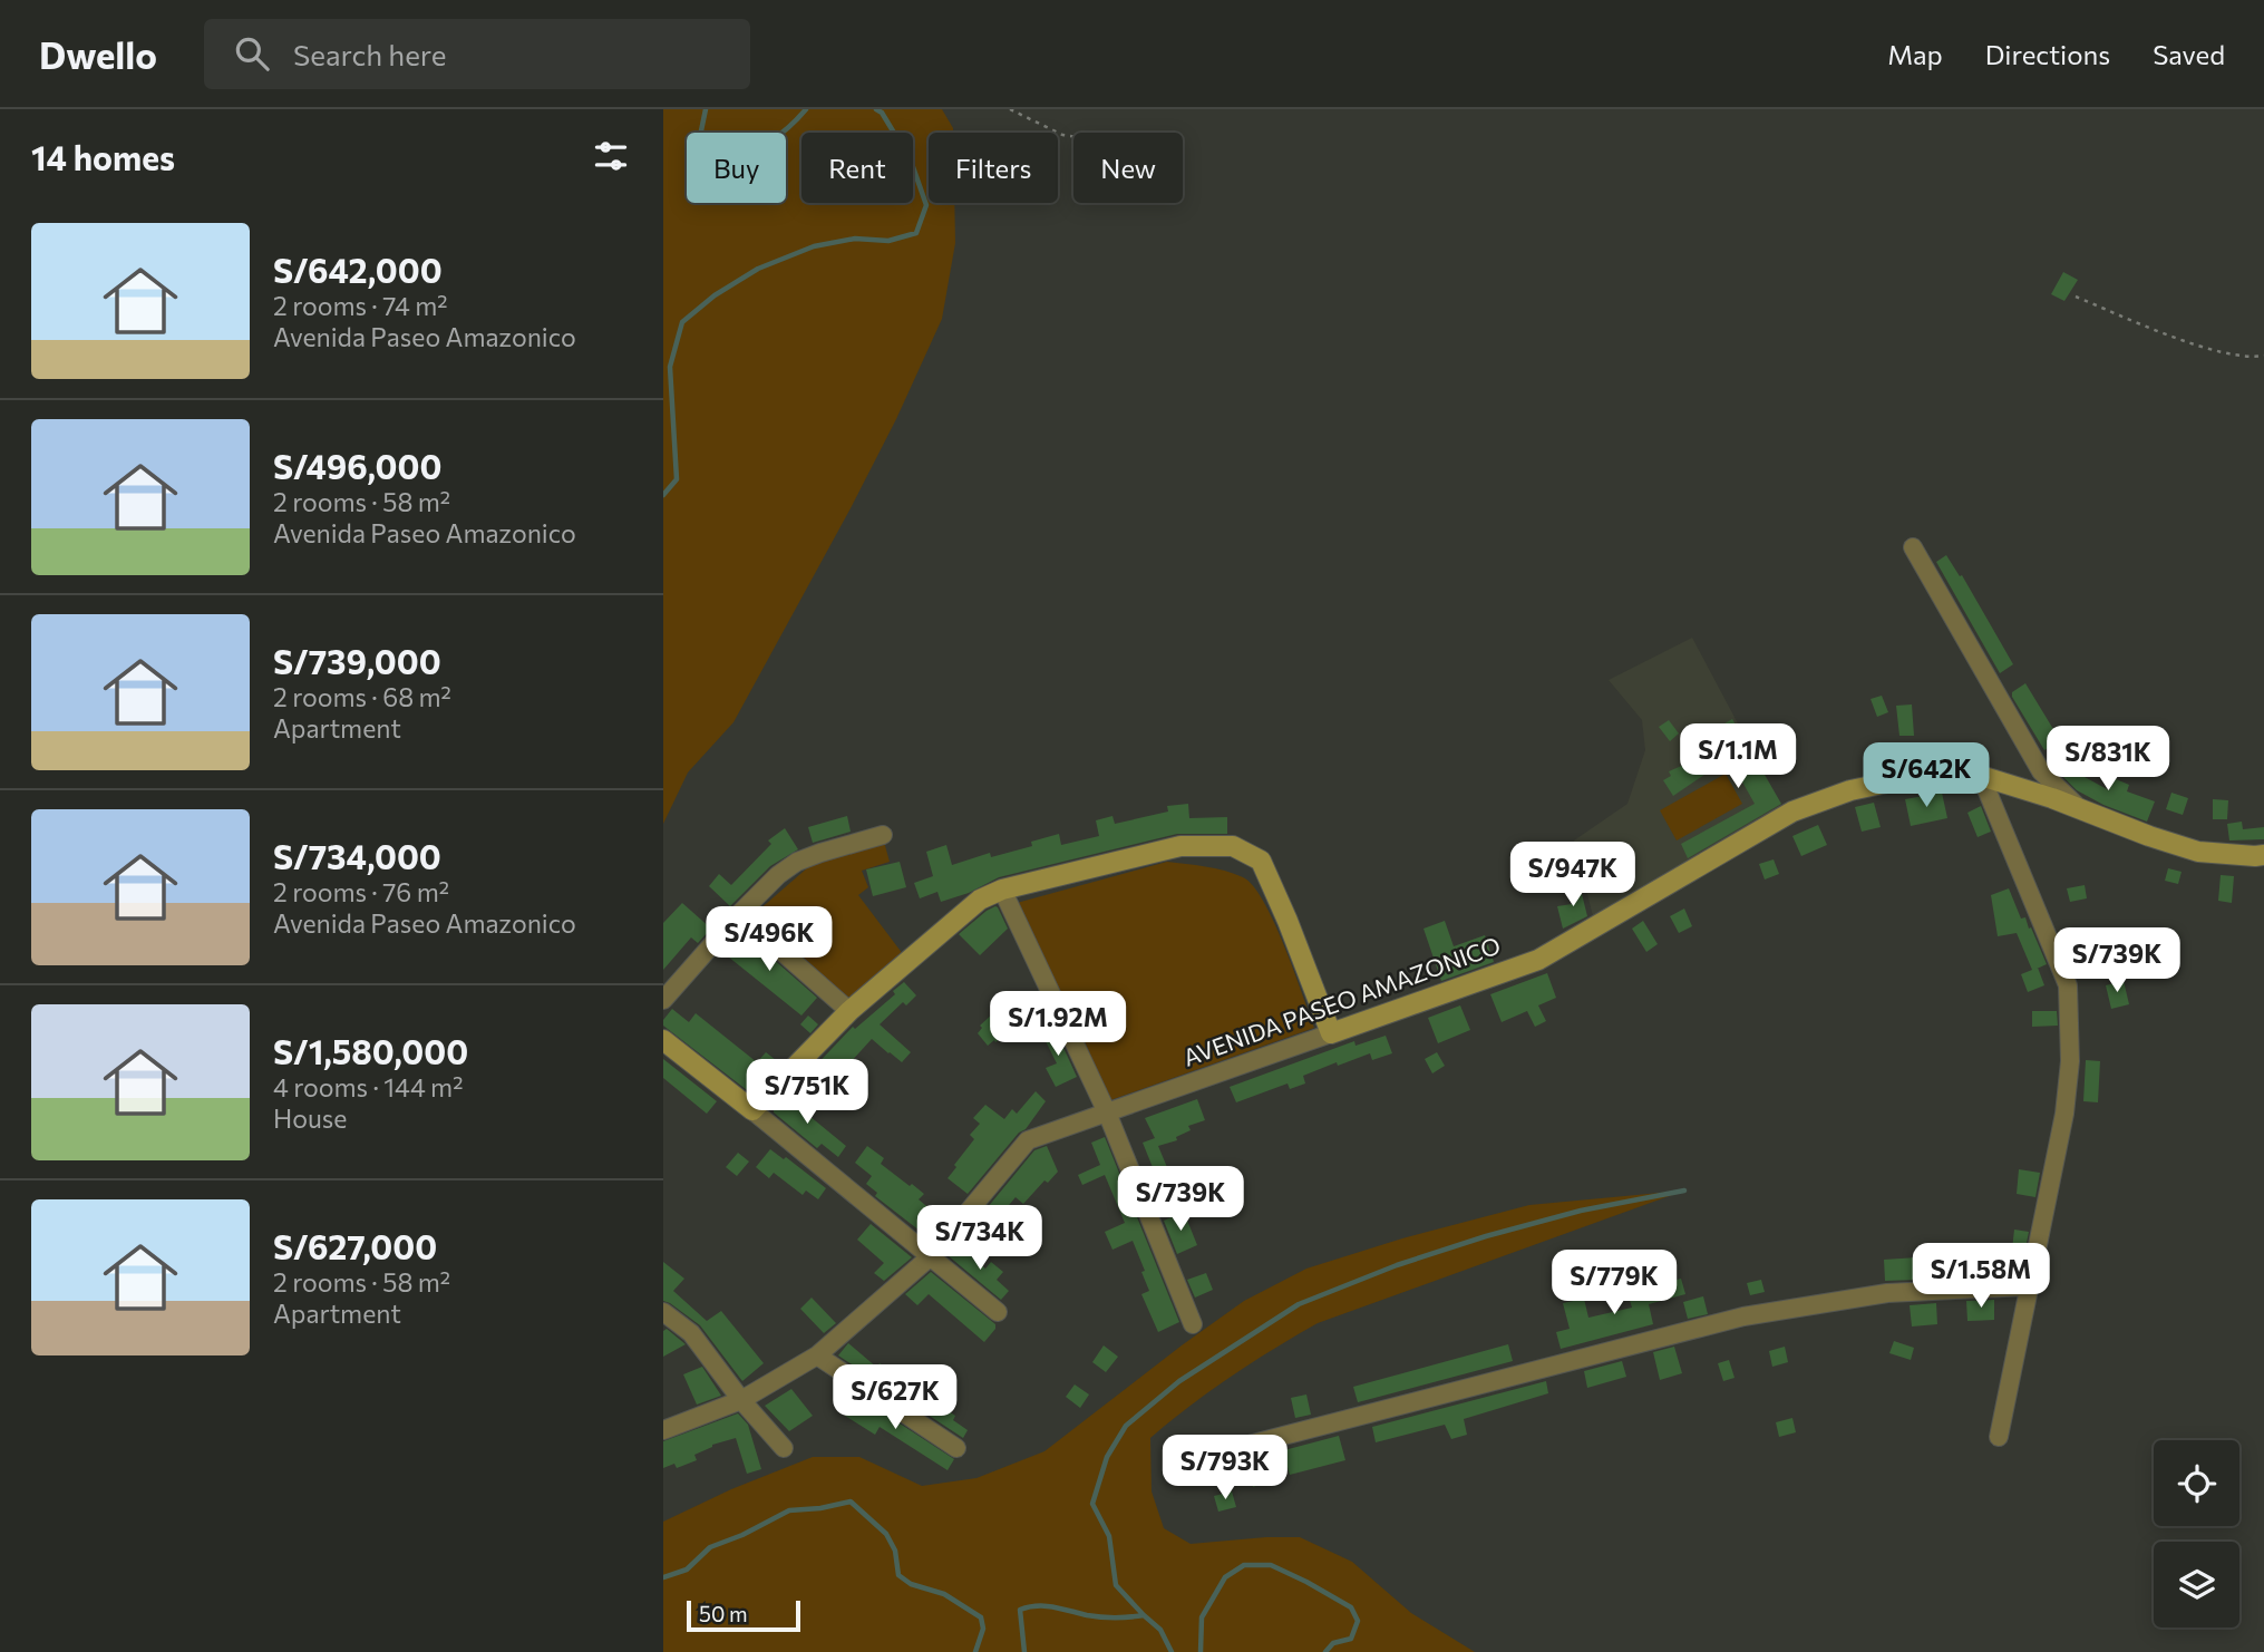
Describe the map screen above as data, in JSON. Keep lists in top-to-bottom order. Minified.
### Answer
{"streets":{"street":["AVENIDA PASEO AMAZONICO"]},"scale_bar":"50 m","page":{"header":"Dwello","search":"Search here","nav":["Map","Directions","Saved"],"heading":"14 homes","chip":["Buy","Rent","Filters","New"],"list":[{"name":"S/642,000","note":"2 rooms · 74 m² · Avenida Paseo Amazonico"},{"name":"S/496,000","note":"2 rooms · 58 m² · Avenida Paseo Amazonico"},{"name":"S/739,000","note":"2 rooms · 68 m² · Apartment"},{"name":"S/734,000","note":"2 rooms · 76 m² · Avenida Paseo Amazonico"},{"name":"S/1,580,000","note":"4 rooms · 144 m² · House"},{"name":"S/627,000","note":"2 rooms · 58 m² · Apartment"}],"price":["S/1.1M","S/831K","S/642K","S/947K","S/496K","S/739K","S/1.92M","S/751K","S/739K","S/734K","S/1.58M","S/779K","S/627K","S/793K"],"scale":"50 m"}}
